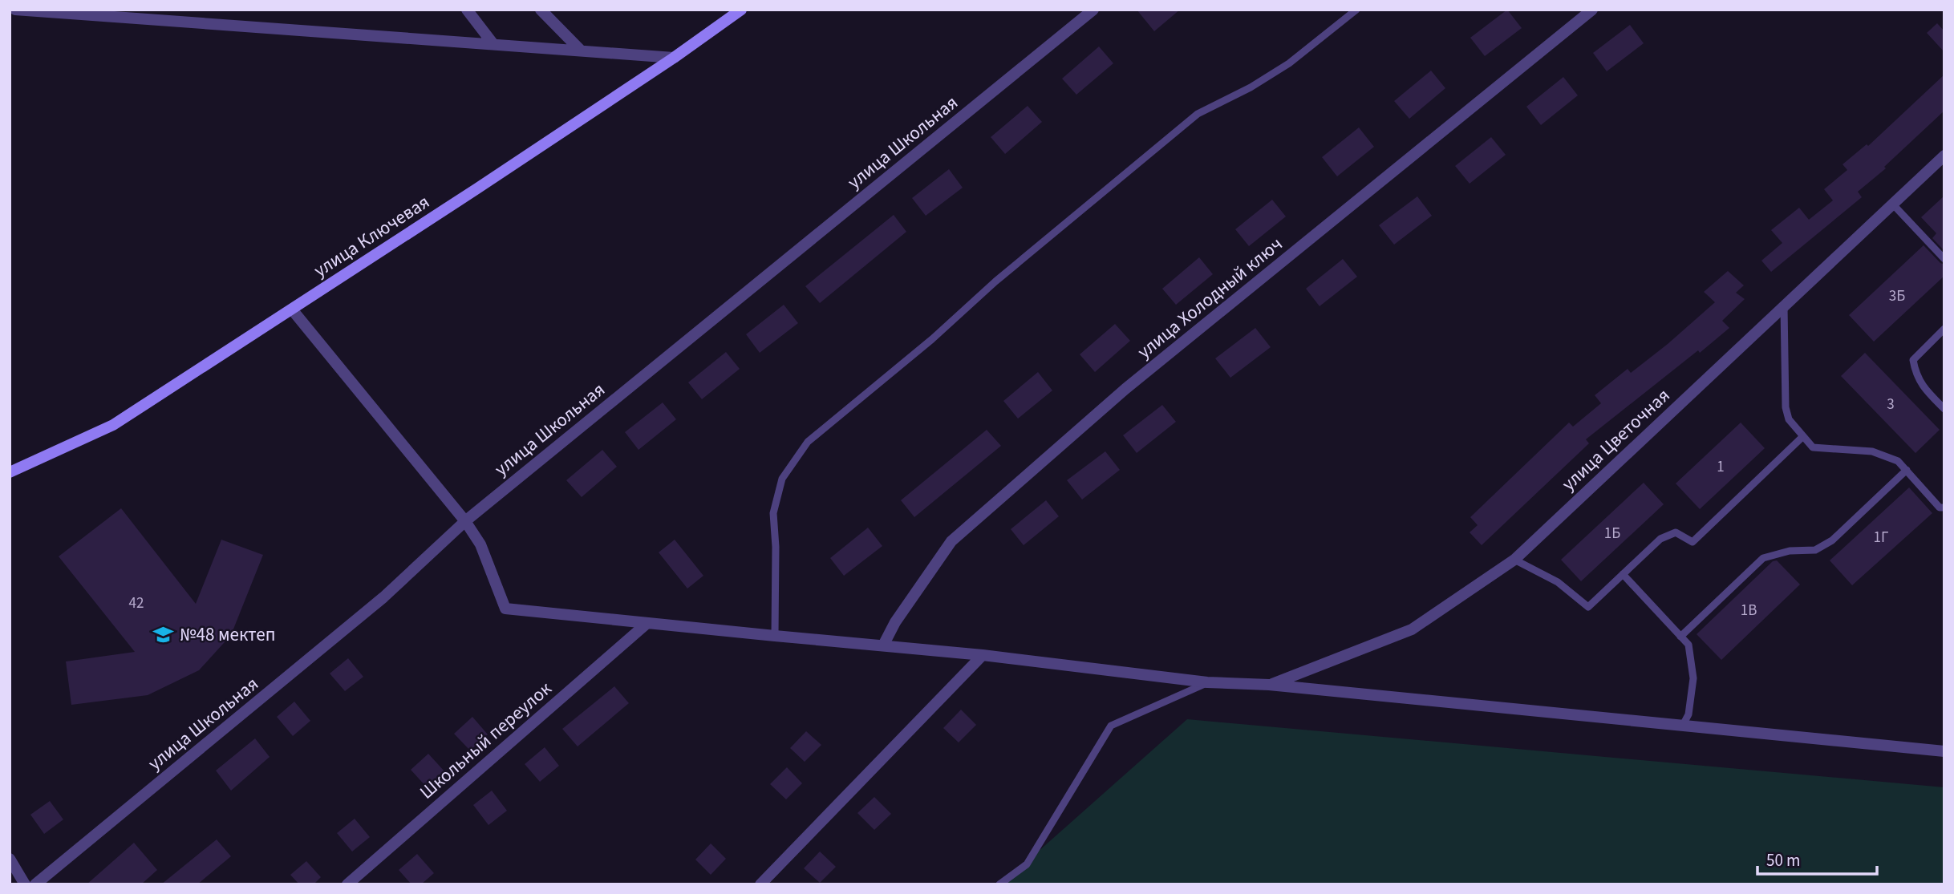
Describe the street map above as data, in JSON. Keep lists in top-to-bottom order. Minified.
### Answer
{"streets":{"street":["улица Школьная","улица Ключевая","улица Холодный ключ","улица Цветочная","Школьный переулок"]},"places":{"school or university":["№48 мектеп"]},"house_numbers":["3Б","3","1","1Б","1Г","42","1В"],"scale_bar":"50 m"}
